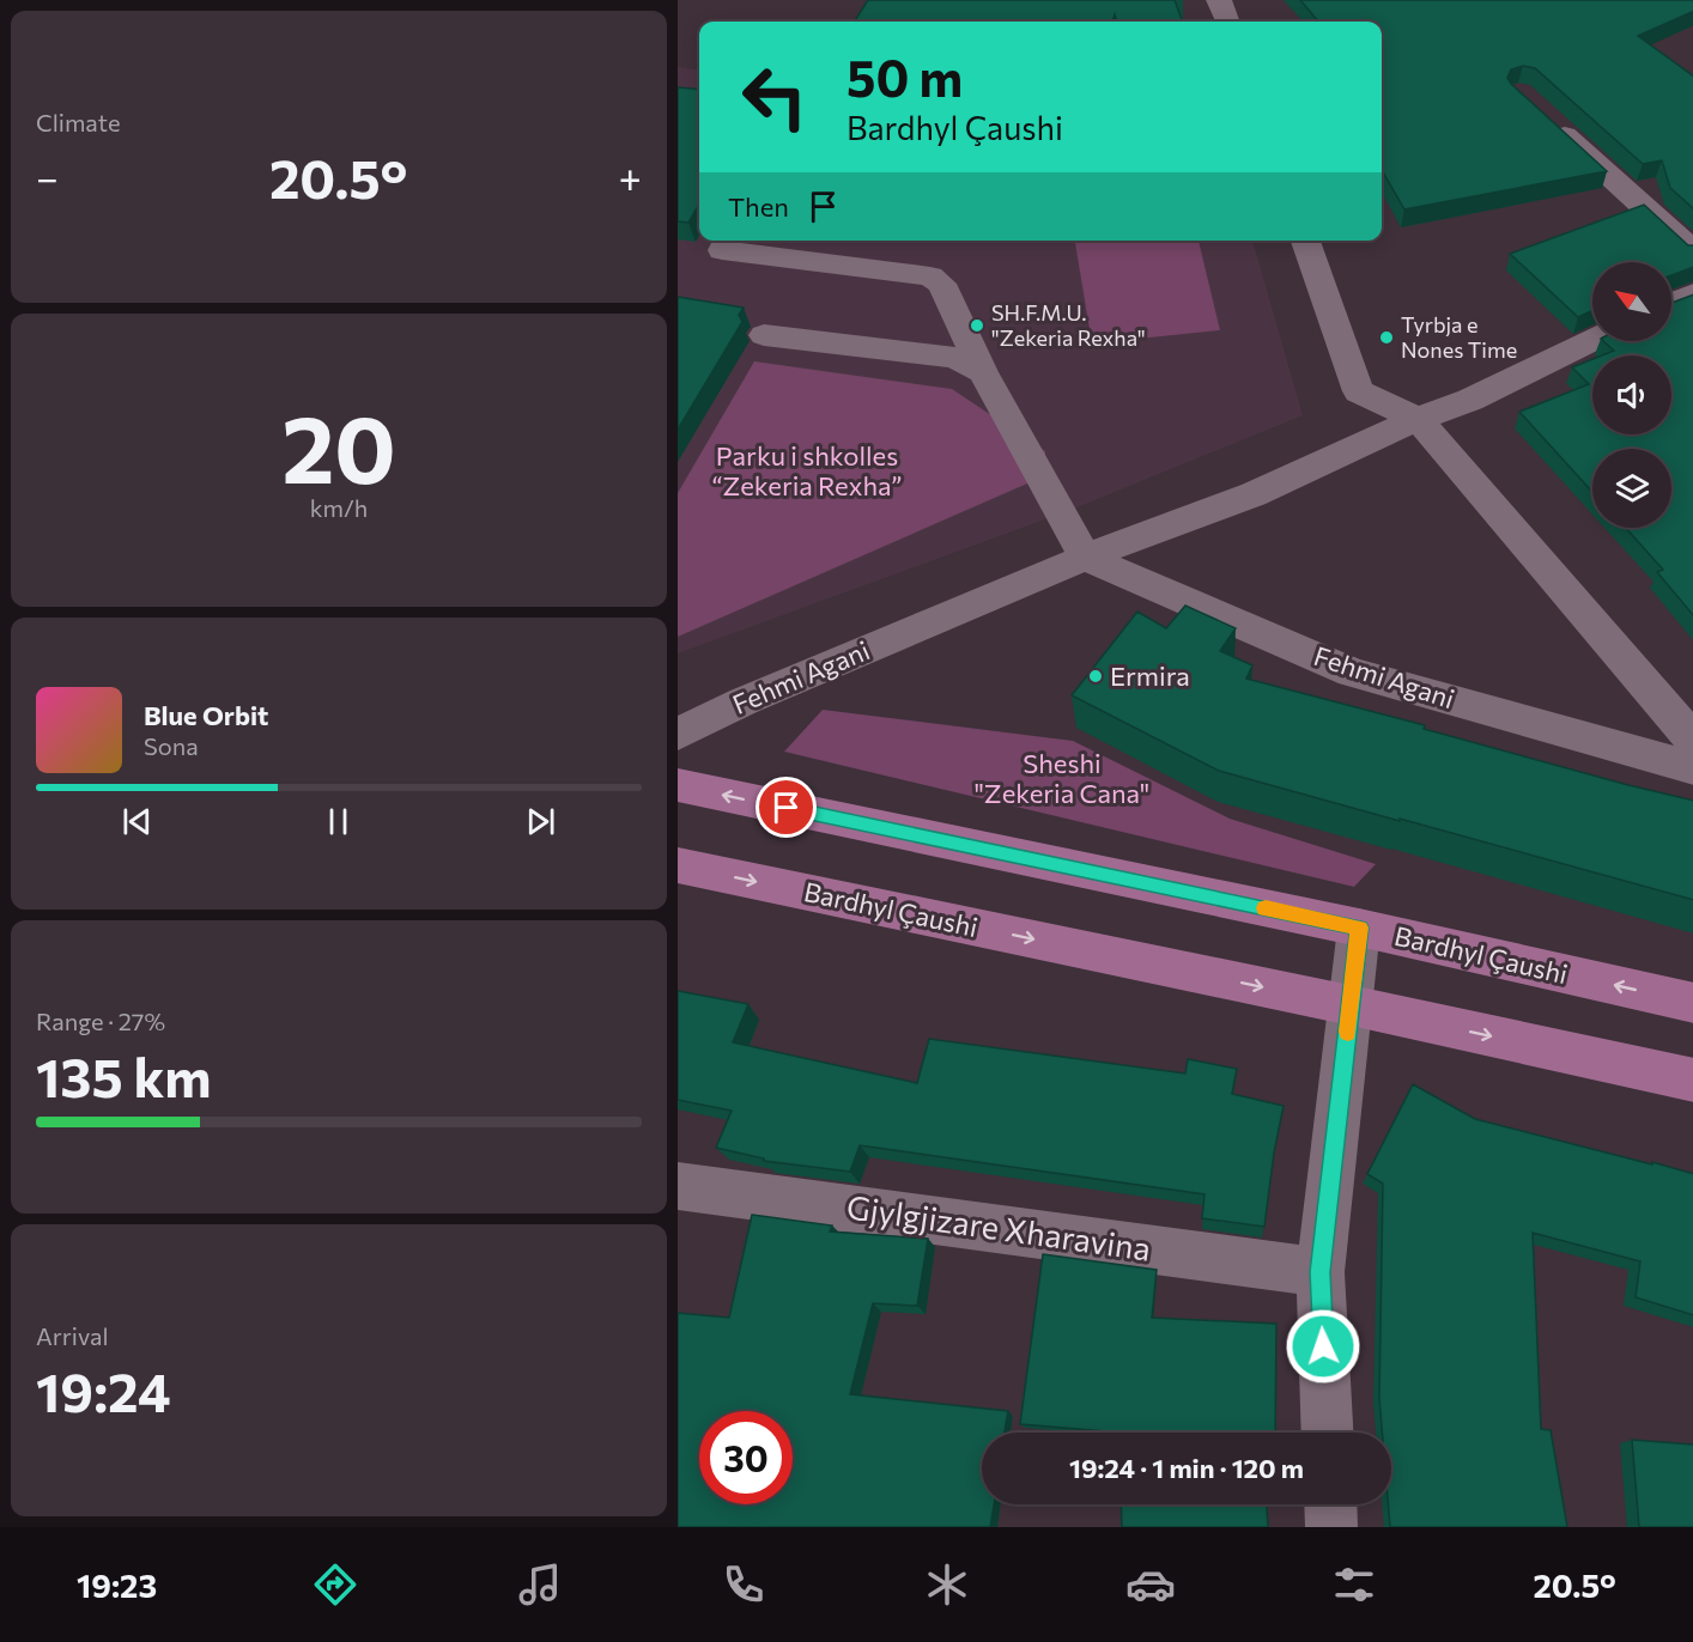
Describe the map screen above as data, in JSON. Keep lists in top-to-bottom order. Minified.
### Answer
{"streets":{"main road":["Bardhyl Çaushi"],"street":["Fehmi Agani","Gjylgjizare Xharavina"]},"parks":["Parku i shkolles “Zekeria Rexha”","Sheshi \"Zekeria Cana\""],"places":["SH.F.M.U. \"Zekeria Rexha\"","Tyrbja e Nones Time","Ermira"],"north":"top left","page":{"tile":["Climate",["20","km/h"],["Range · 27%","135 km"],["Arrival","19:24"]],"turn":["50 m","Bardhyl Çaushi"],"heat":["−","20.5°","+"],"then":"Then","song":["Blue Orbit","Sona"],"limit":"30","trip":"19:24 · 1 min · 120 m","tabs":["19:23","20.5°"]}}
